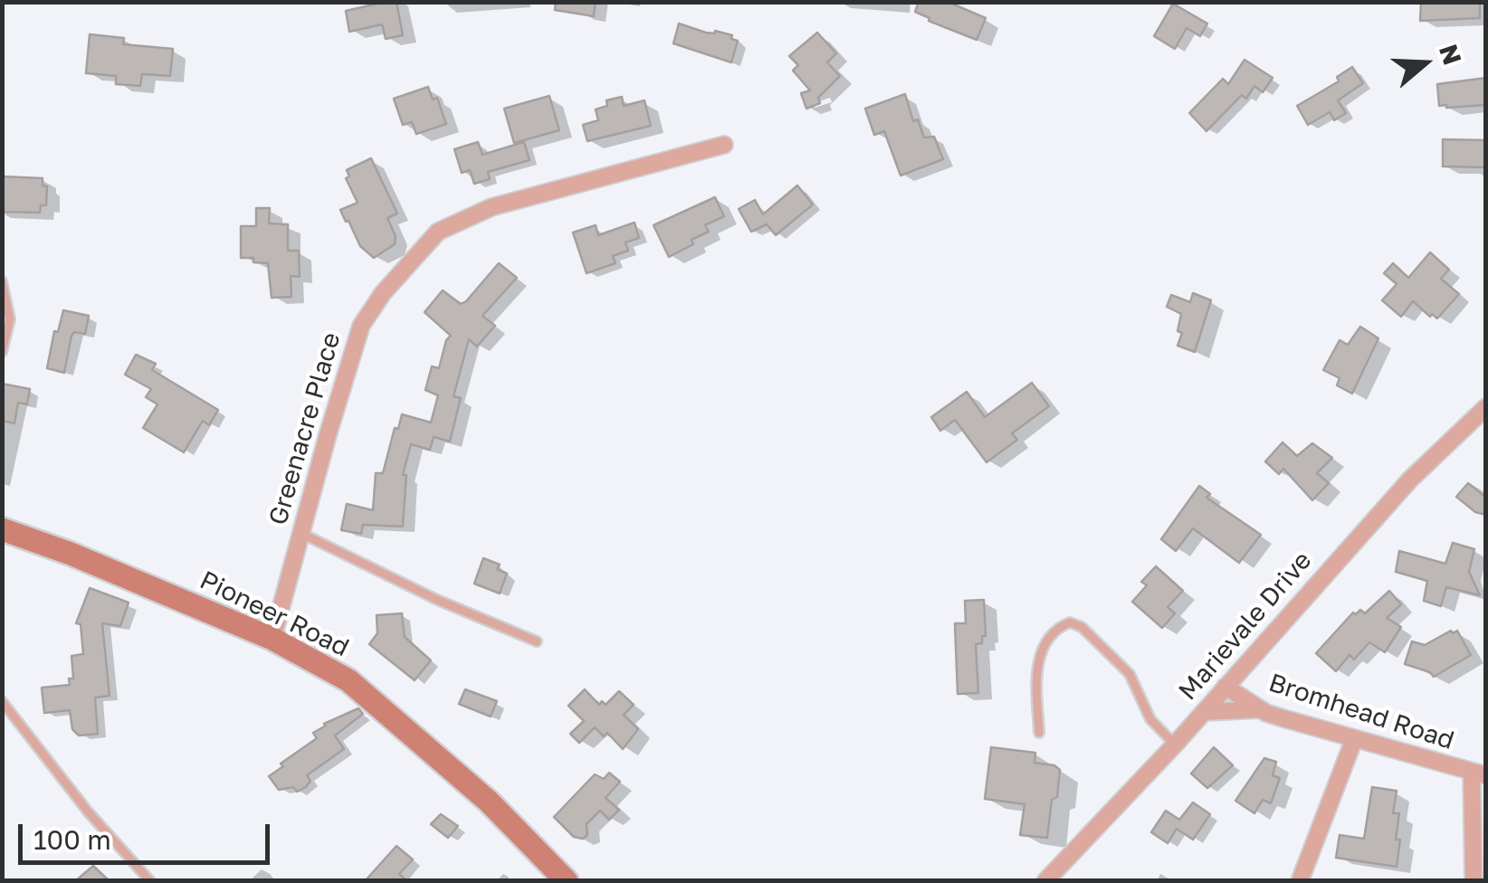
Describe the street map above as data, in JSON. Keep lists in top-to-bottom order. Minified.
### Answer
{"streets":{"main road":["Pioneer Road"],"street":["Greenacre Place","Marievale Drive","Bromhead Road"]},"crossings":[["Greenacre Place","Pioneer Road"],["Marievale Drive","Bromhead Road"]],"scale_bar":"100 m","north":"right"}
